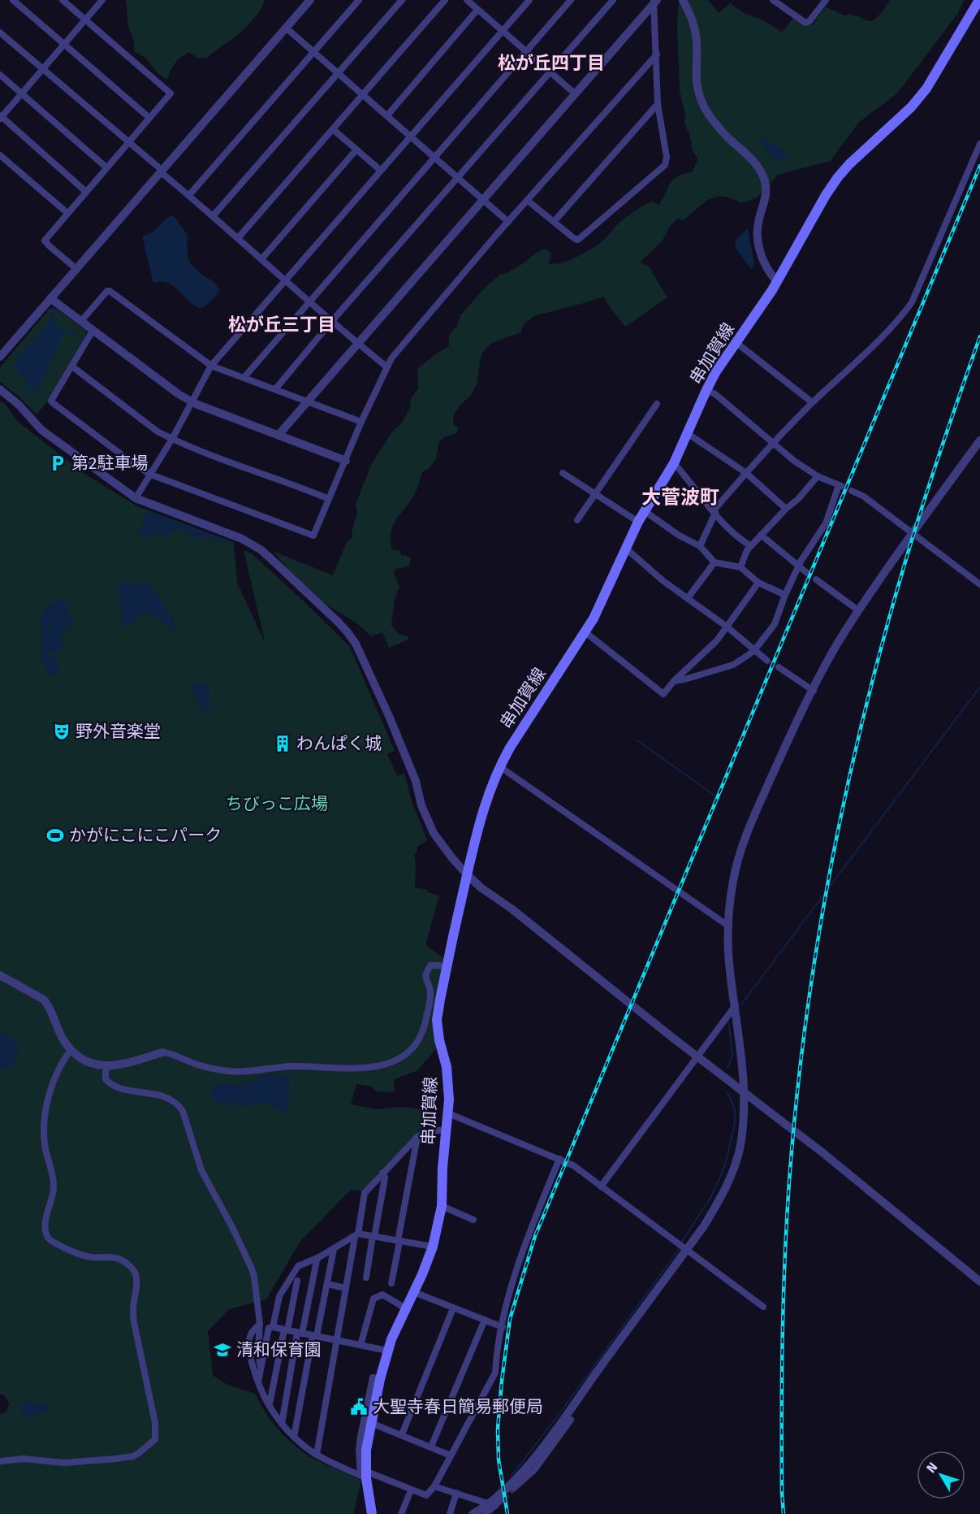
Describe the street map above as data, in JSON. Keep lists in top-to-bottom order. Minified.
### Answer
{"streets":{"main road":["串加賀線"]},"districts":["松が丘四丁目","松が丘三丁目","大菅波町"],"parks":["ちびっこ広場"],"places":{"parking":["第2駐車場"],"theatre":["野外音楽堂"],"building":["わんぱく城"],"sports":["かがにこにこパーク"],"school or university":["清和保育園"],"public building":["大聖寺春日簡易郵便局"]},"north":"top left"}
